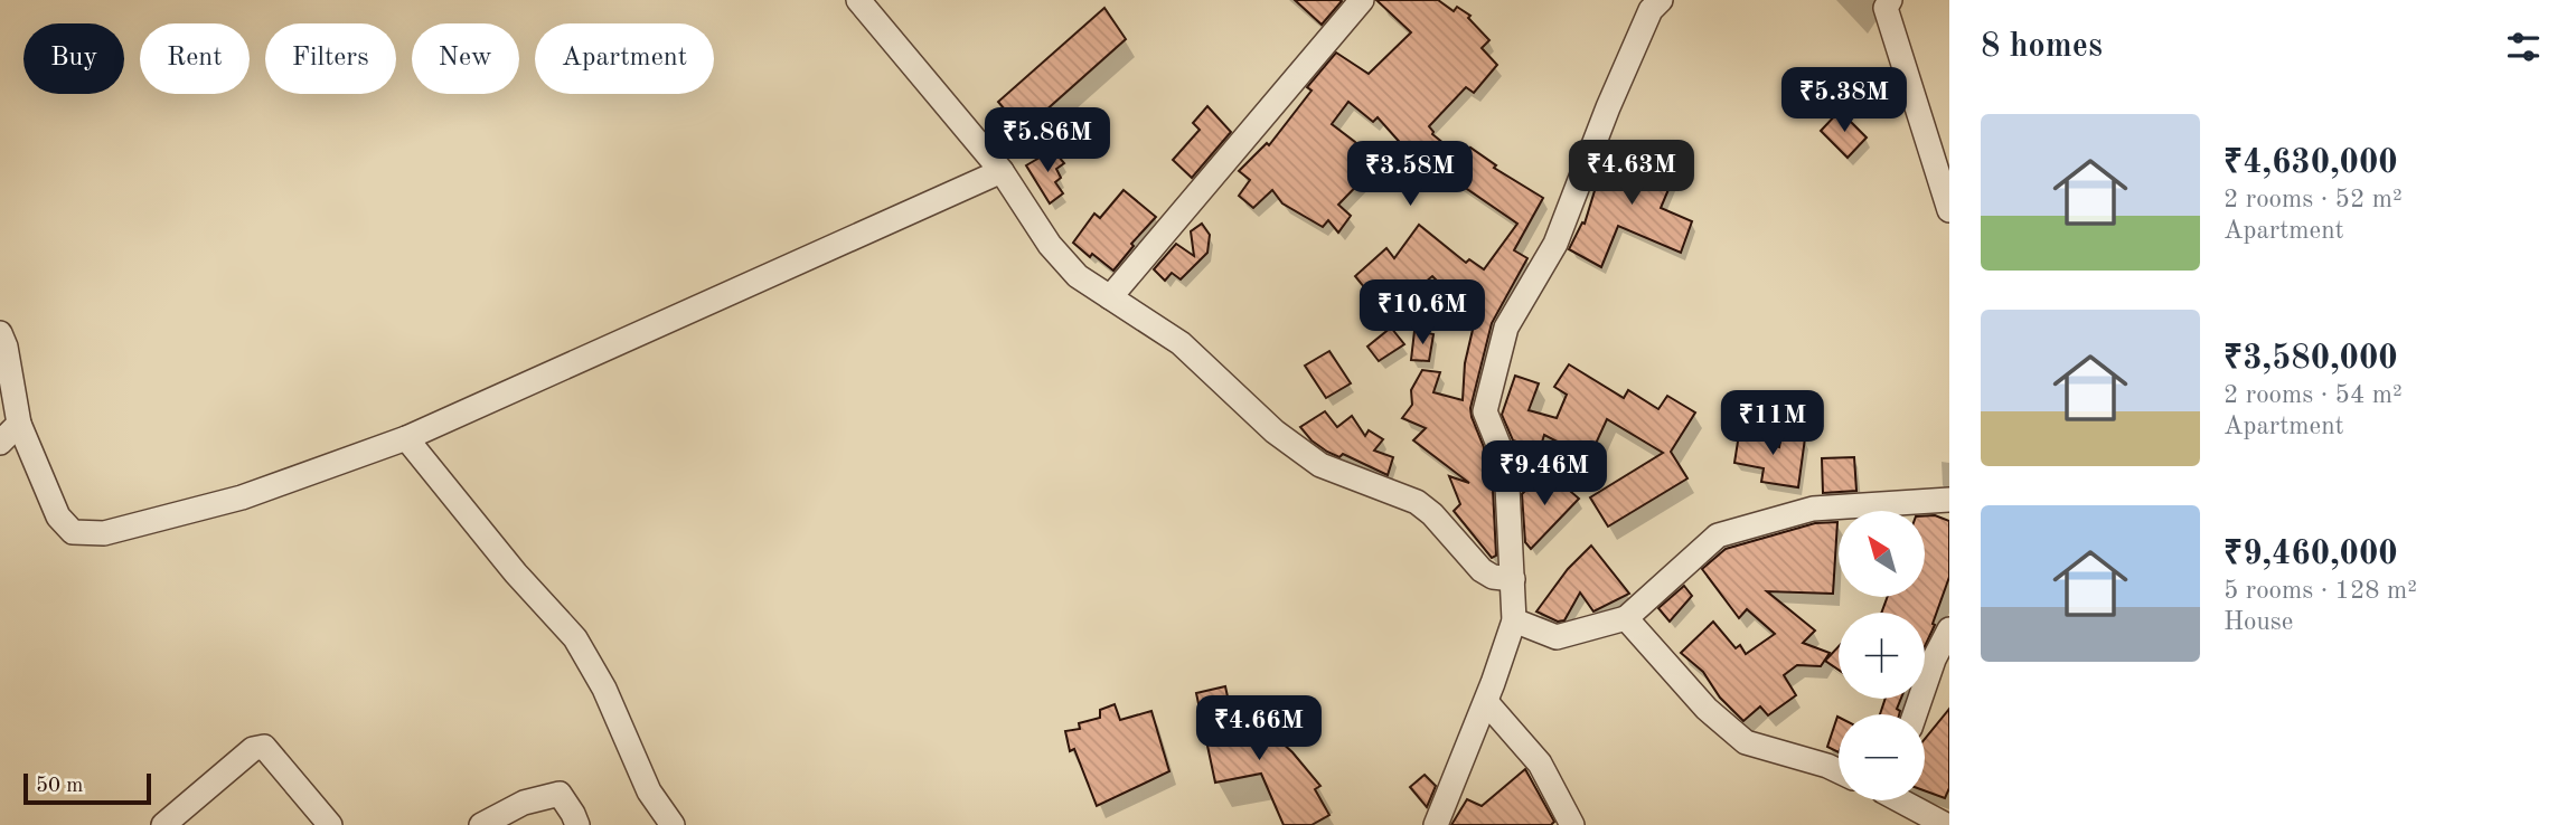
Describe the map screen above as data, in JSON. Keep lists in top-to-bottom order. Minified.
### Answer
{"scale_bar":"50 m","north":"top left","page":{"heading":"8 homes","chip":["Buy","Rent","Filters","New","Apartment"],"price":["₹5.38M","₹5.86M","₹4.63M","₹3.58M","₹10.6M","₹11M","₹9.46M","₹4.66M"],"list":[{"name":"₹4,630,000","note":"2 rooms · 52 m² · Apartment"},{"name":"₹3,580,000","note":"2 rooms · 54 m² · Apartment"},{"name":"₹9,460,000","note":"5 rooms · 128 m² · House"}],"map_buttons":["+","−"],"scale":"50 m"}}
